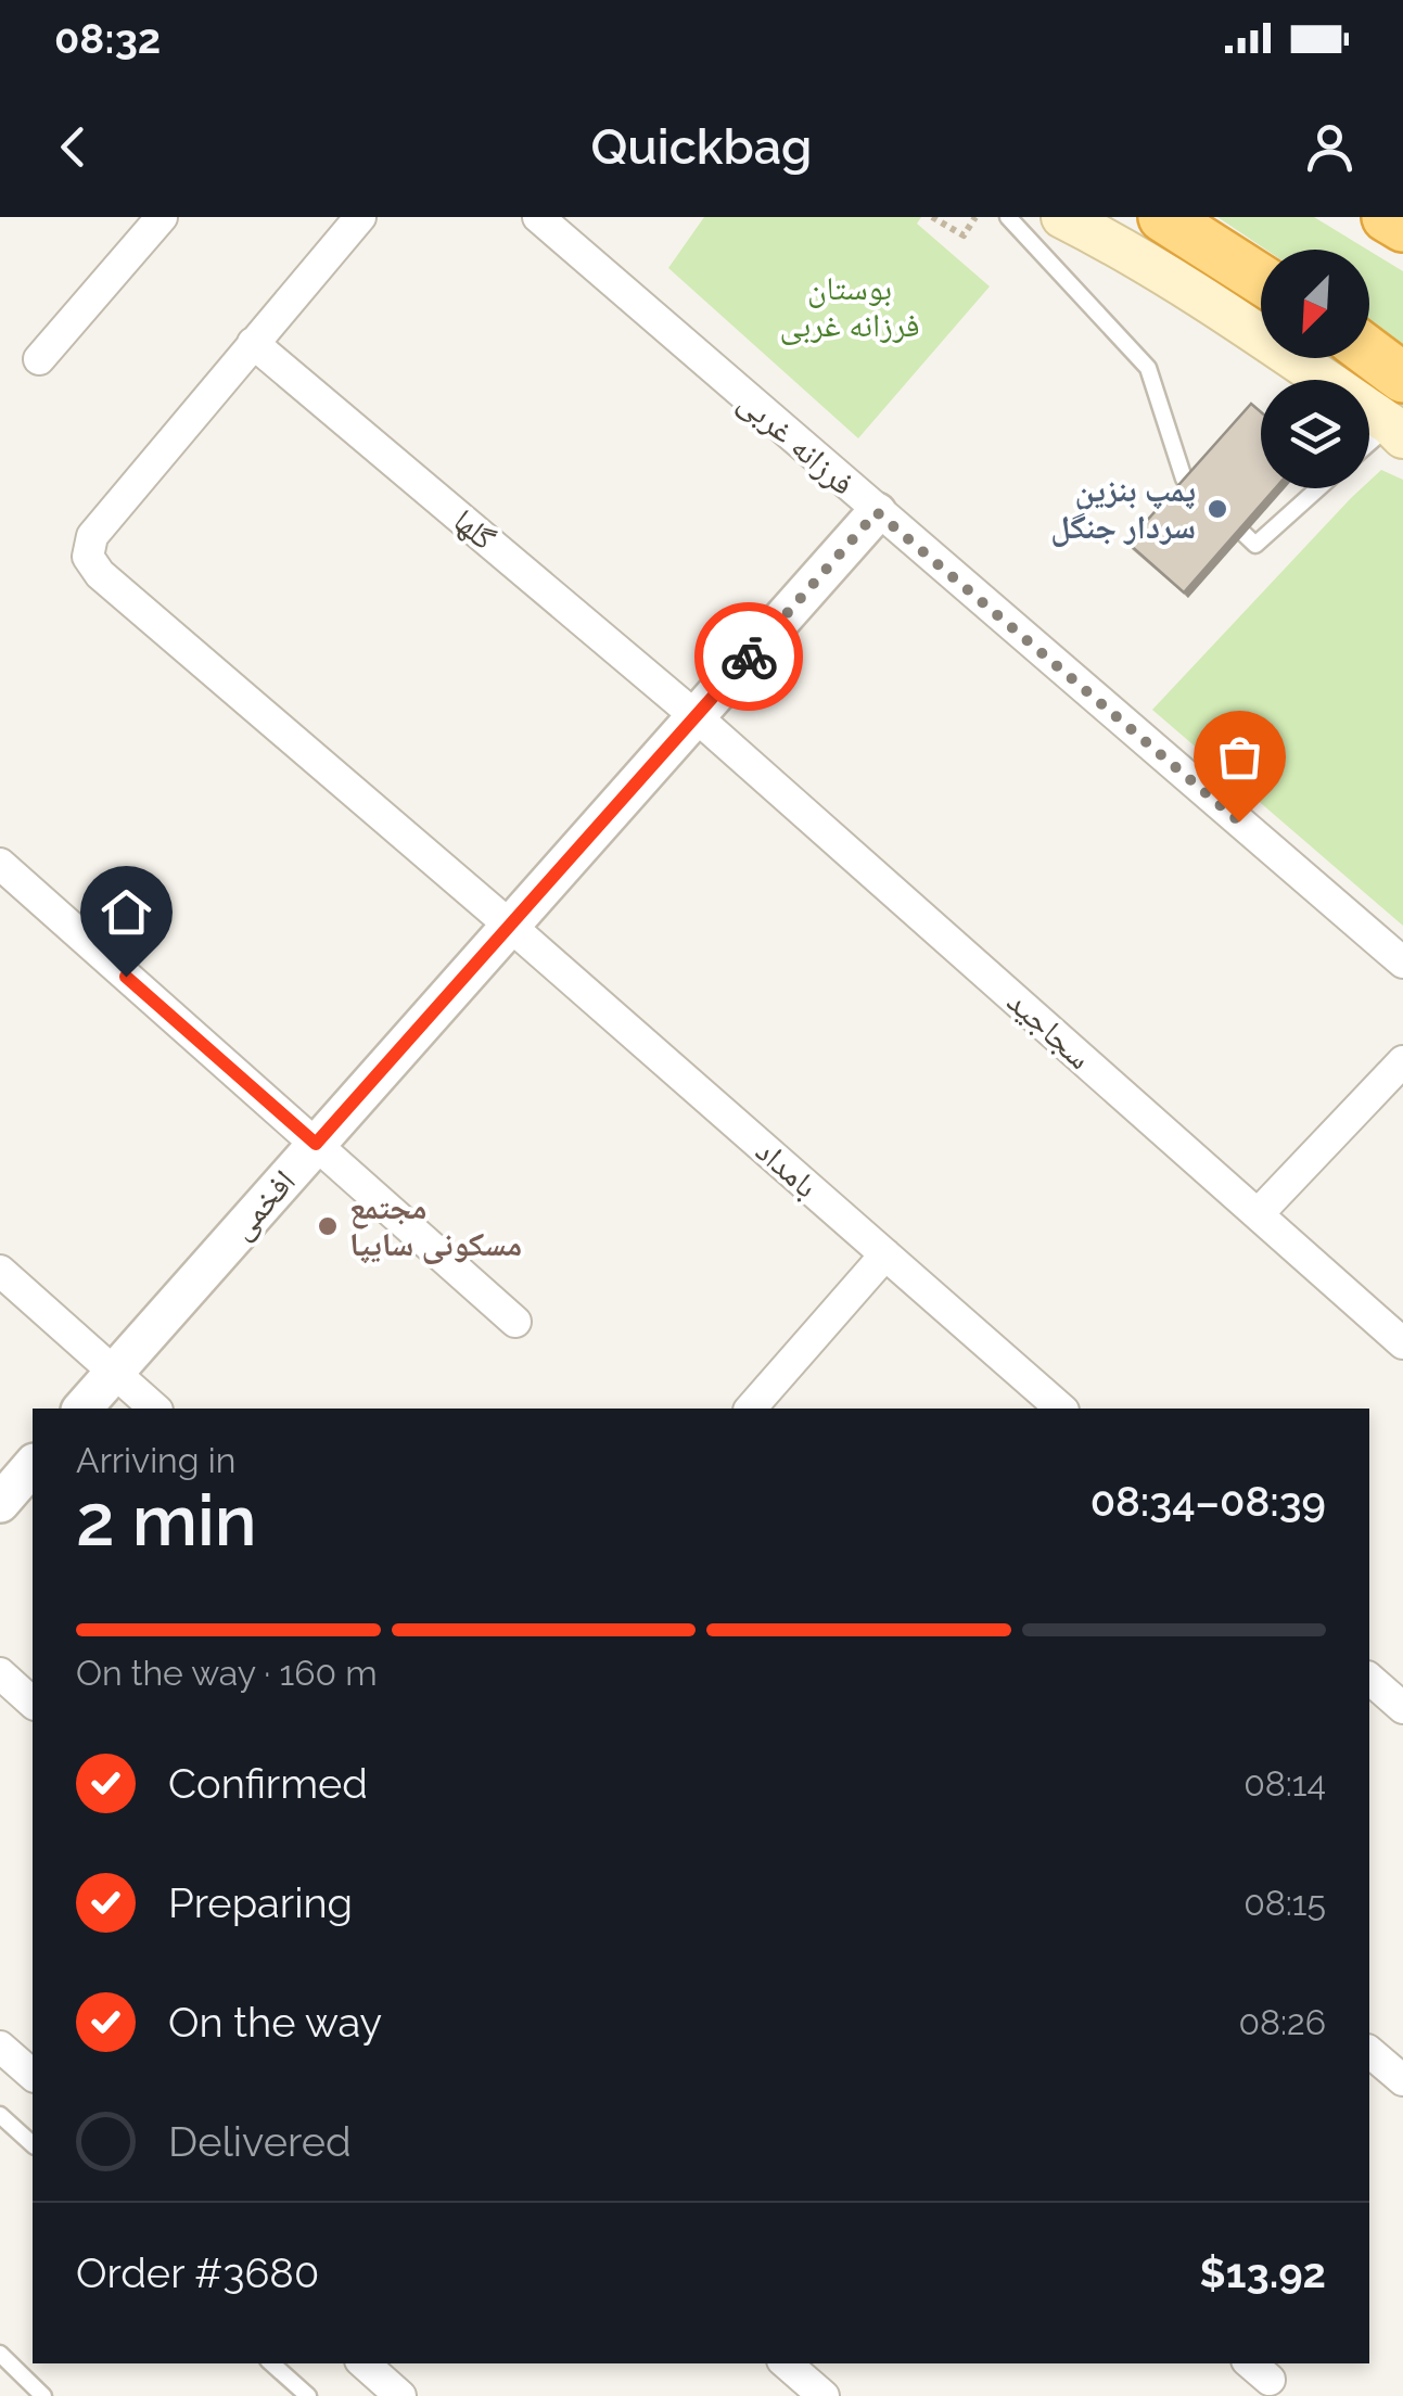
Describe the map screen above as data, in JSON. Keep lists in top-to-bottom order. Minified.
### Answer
{"streets":{"street":["فرزانه غربی","گلها","سجاجید","بامداد","افخمی"]},"crossings":[["فرزانه غربی","افخمی"],["گلها","سجاجید"],["گلها","بامداد"],["گلها","افخمی"],["سجاجید","افخمی"],["بامداد","افخمی"]],"parks":["بوستان فرزانه غربی"],"places":["پمپ بنزین سردار جنگل","مجتمع مسکونی سایپا"],"north":"bottom left","page":{"status":"08:32","header":"Quickbag","heading":["2 min","Arriving in","08:34–08:39"],"panel":["Order #3680","$13.92"],"bar":"On the way · 160 m","list":[["Confirmed","08:14"],["Preparing","08:15"],["On the way","08:26"],"Delivered"]}}
